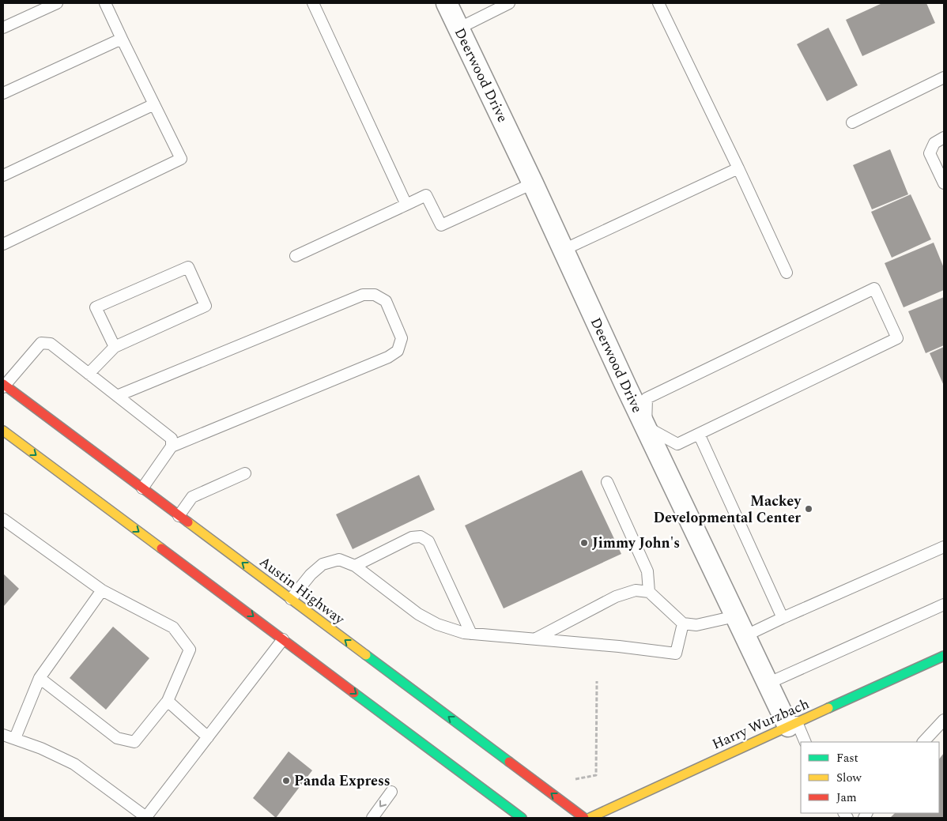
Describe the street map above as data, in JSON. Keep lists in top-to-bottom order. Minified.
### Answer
{"streets":{"main road":["Austin Highway","Harry Wurzbach"],"street":["Deerwood Drive"]},"crossings":[["Deerwood Drive","Harry Wurzbach"]],"places":["Mackey Developmental Center","Jimmy John's","Panda Express"],"legend":["Fast","Slow","Jam"]}
